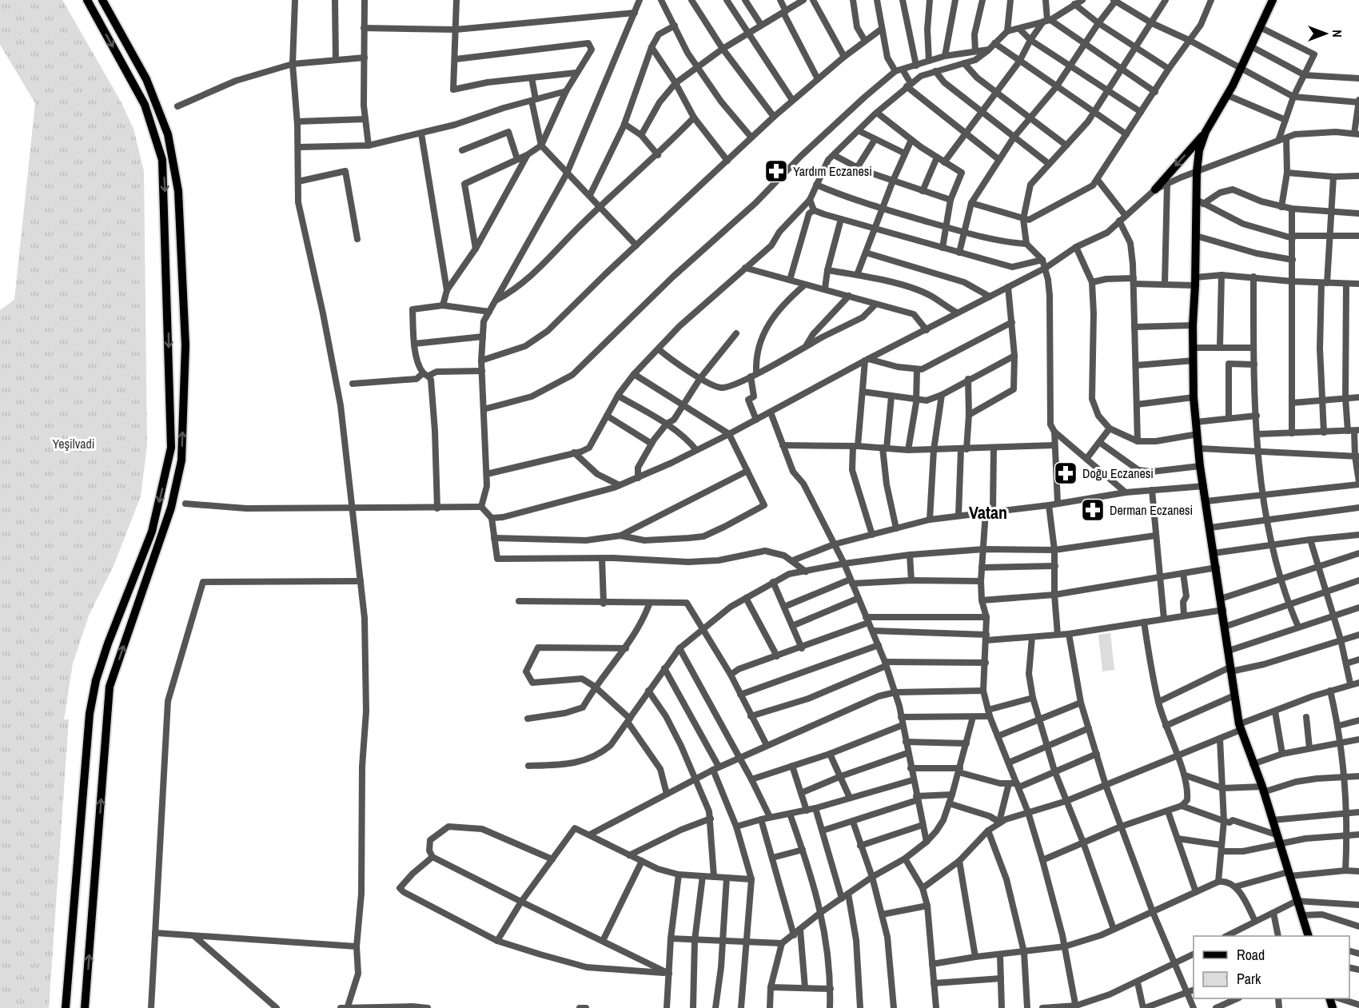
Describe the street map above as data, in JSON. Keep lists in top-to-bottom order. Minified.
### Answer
{"districts":["Vatan"],"parks":["Yeşilvadi"],"places":{"pharmacy":["Yardım Eczanesi","Doğu Eczanesi","Derman Eczanesi"]},"legend":["Road","Park"],"north":"right"}
